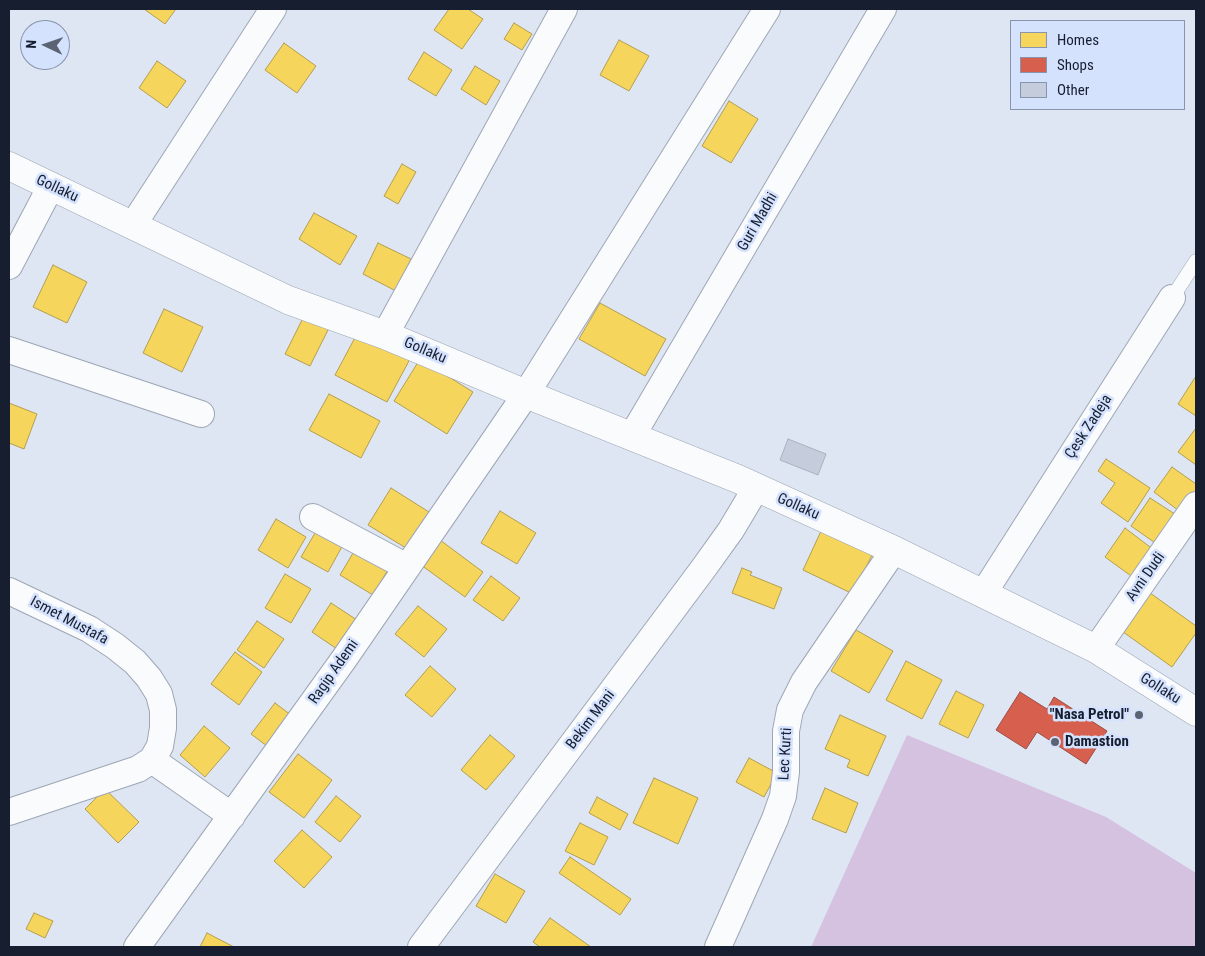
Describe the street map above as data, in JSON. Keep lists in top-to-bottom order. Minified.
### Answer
{"streets":{"main road":["Gollaku"],"street":["Guri Madhi","Çesk Zadeja","Avni Dudi","Ismet Mustafa","Ragip Ademi","Bekim Mani","Lec Kurti"]},"crossings":[["Gollaku","Guri Madhi"],["Gollaku","Çesk Zadeja"],["Gollaku","Avni Dudi"],["Gollaku","Ragip Ademi"],["Gollaku","Bekim Mani"],["Gollaku","Lec Kurti"]],"places":["\"Nasa Petrol\"","Damastion"],"legend":["Homes","Shops","Other"],"north":"left"}
